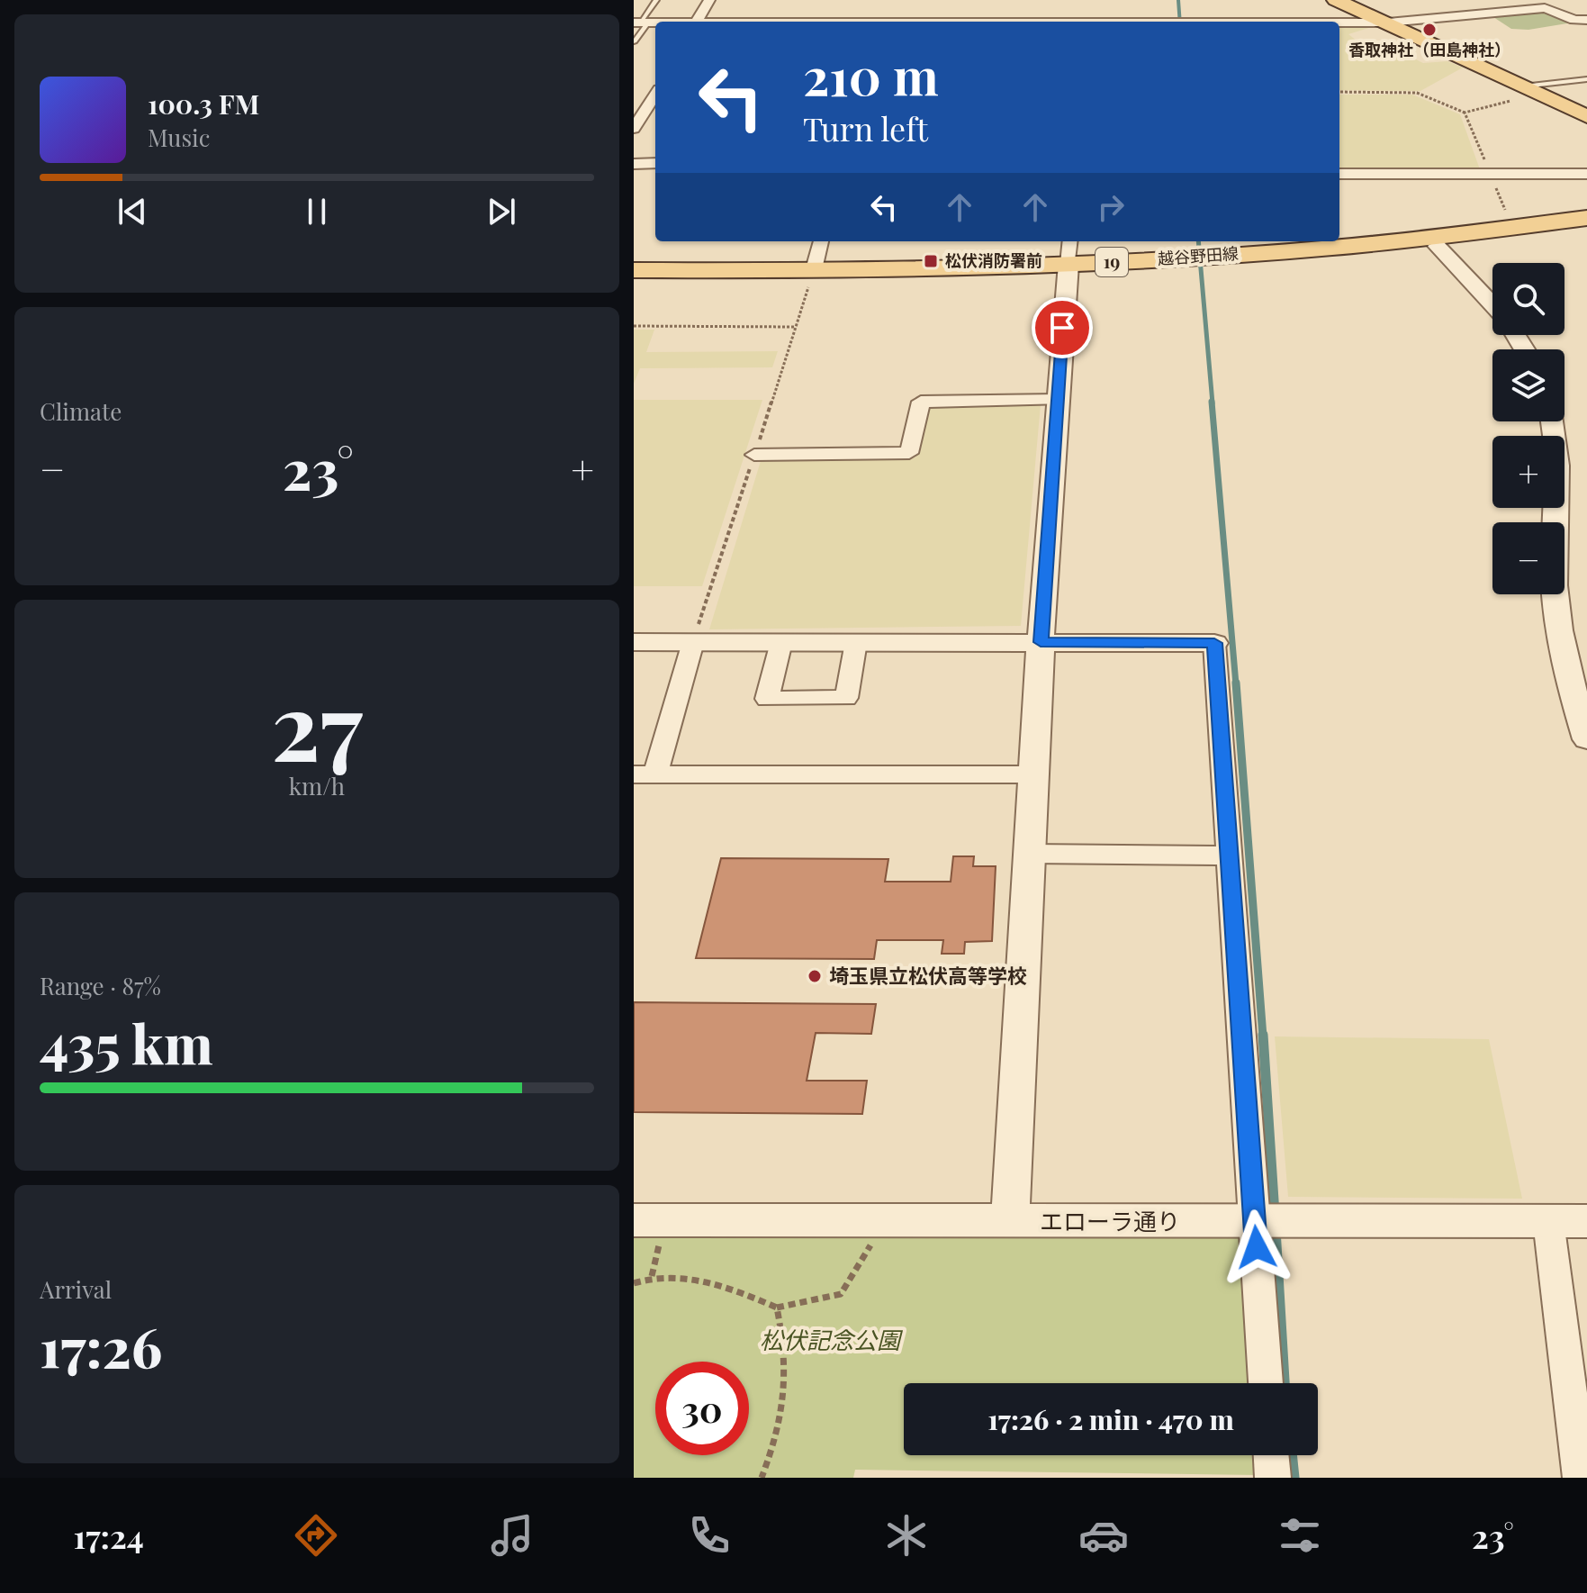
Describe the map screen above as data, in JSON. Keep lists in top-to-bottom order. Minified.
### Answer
{"streets":{"main road":["越谷野田線","19"],"street":["エローラ通り"]},"parks":["松伏記念公園"],"places":{"other":["香取神社（田島神社）","埼玉県立松伏高等学校"],"transit":["松伏消防署前"]},"page":{"turn":["210 m","Turn left"],"song":["100.3 FM","Music"],"map_buttons":["+","−"],"tile":["Climate",["27","km/h"],["Range · 87%","435 km"],["Arrival","17:26"]],"heat":["−","23°","+"],"limit":"30","trip":"17:26 · 2 min · 470 m","tabs":["17:24","23°"]}}
